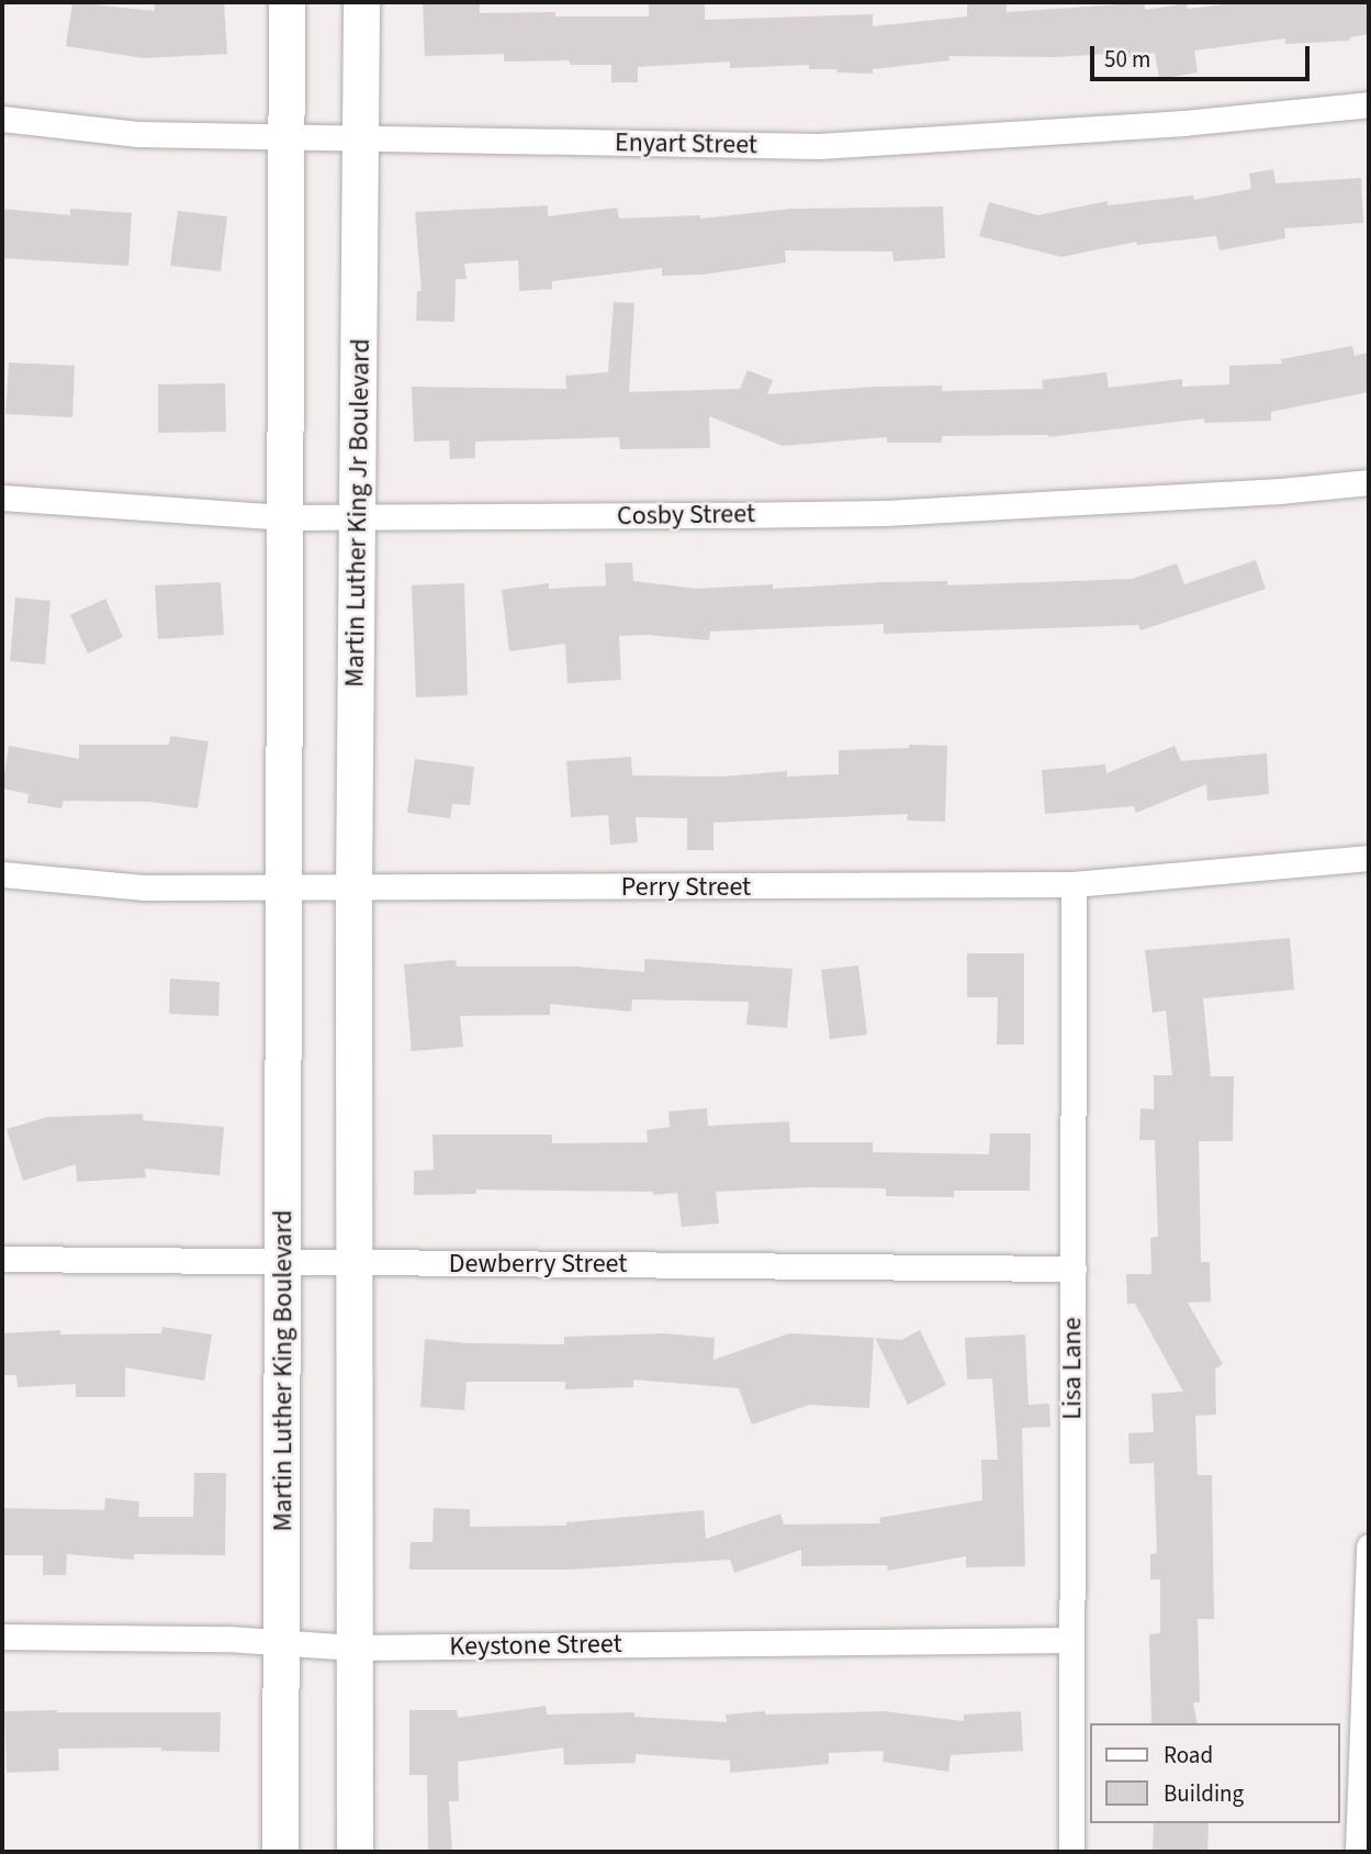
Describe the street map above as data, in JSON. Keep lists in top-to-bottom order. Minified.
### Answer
{"streets":{"main road":["Martin Luther King Jr Boulevard","Martin Luther King Boulevard"],"street":["Enyart Street","Cosby Street","Perry Street","Dewberry Street","Lisa Lane","Keystone Street"]},"crossings":[["Enyart Street","Martin Luther King Jr Boulevard"],["Martin Luther King Jr Boulevard","Cosby Street"],["Martin Luther King Jr Boulevard","Perry Street"],["Martin Luther King Jr Boulevard","Dewberry Street"],["Perry Street","Lisa Lane"],["Perry Street","Martin Luther King Boulevard"],["Dewberry Street","Lisa Lane"],["Dewberry Street","Martin Luther King Boulevard"],["Lisa Lane","Keystone Street"],["Martin Luther King Boulevard","Keystone Street"]],"legend":["Road","Building"],"scale_bar":"50 m"}
